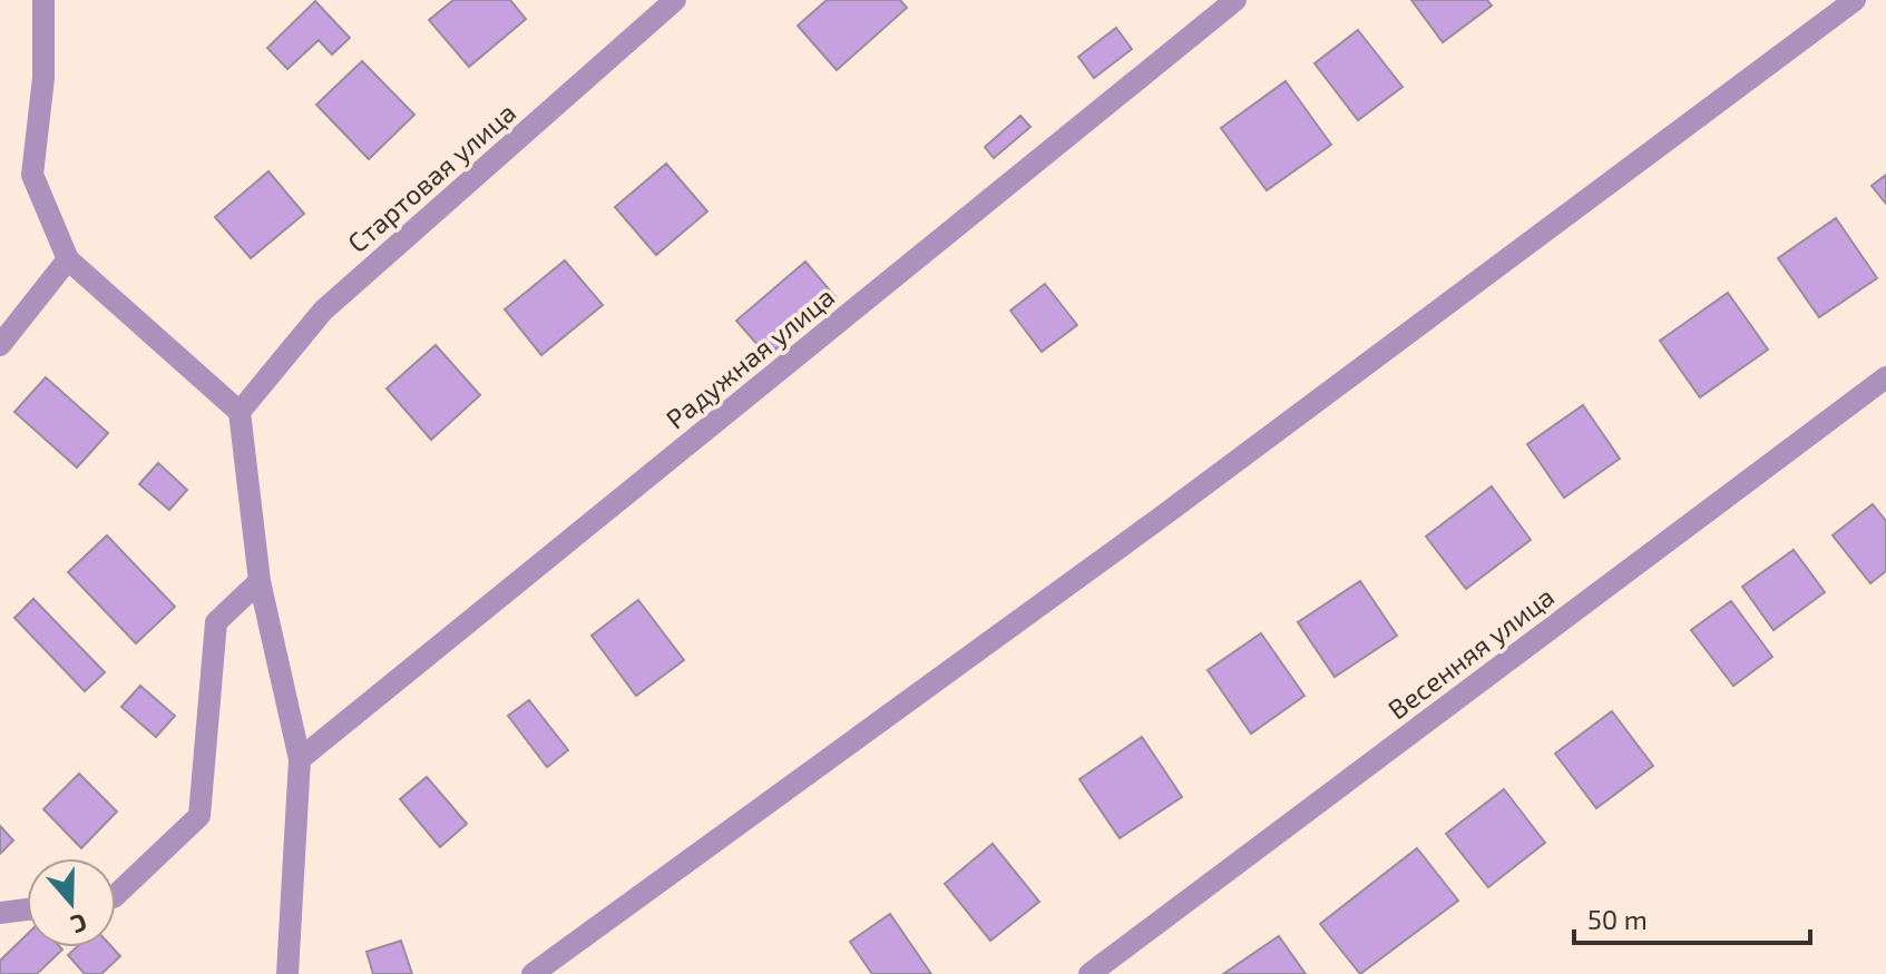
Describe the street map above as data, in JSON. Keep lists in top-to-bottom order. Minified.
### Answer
{"streets":{"street":["Стартовая улица","Радужная улица","Весенняя улица"]},"scale_bar":"50 m","north":"bottom"}
